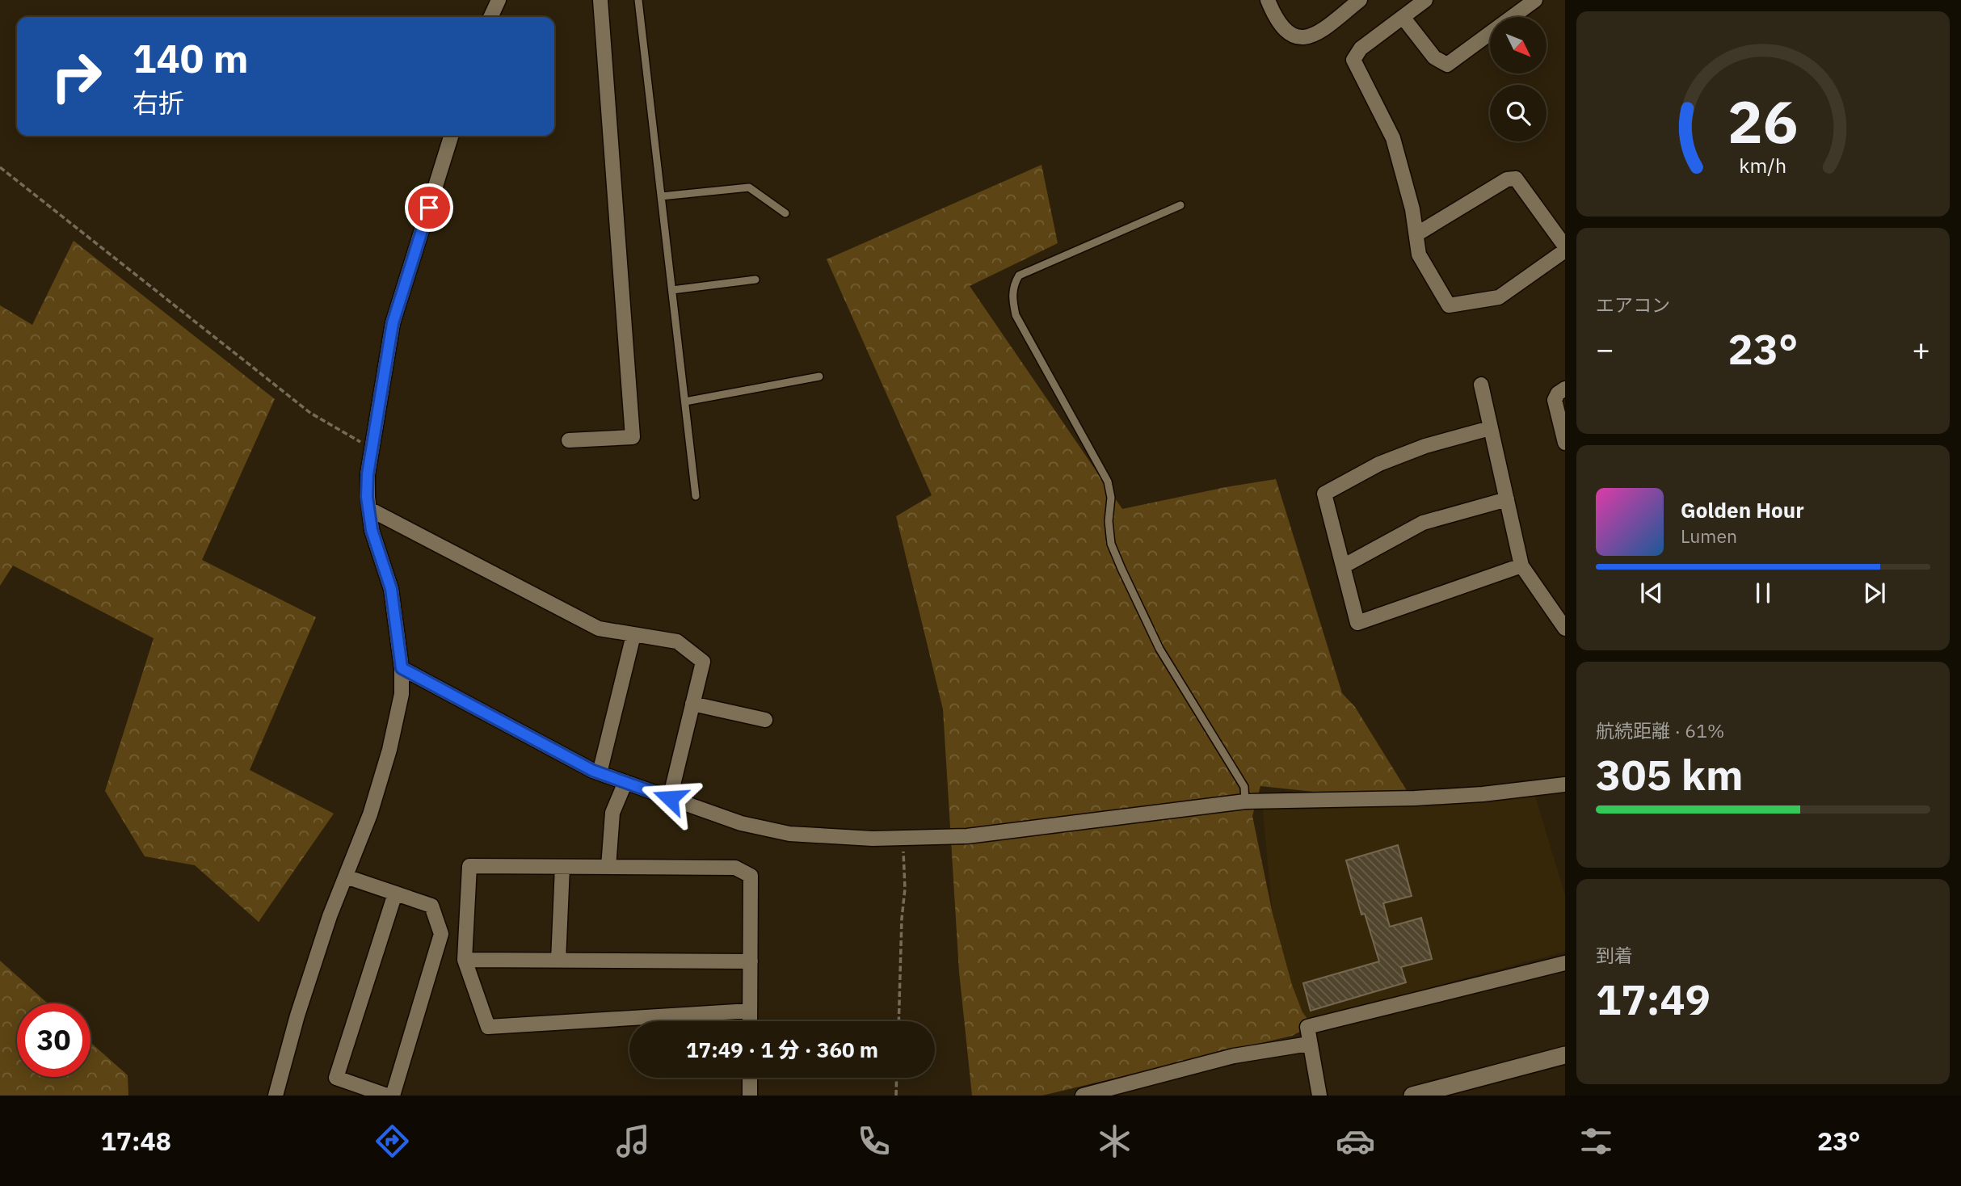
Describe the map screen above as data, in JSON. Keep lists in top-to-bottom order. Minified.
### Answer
{"north":"bottom right","page":{"turn":["140 m","右折"],"tile":["エアコン",["航続距離 · 61%","305 km"],["到着","17:49"]],"heat":["−","23°","+"],"song":["Golden Hour","Lumen"],"limit":"30","trip":"17:49 · 1 分 · 360 m","tabs":["17:48","23°"],"gauge":["26","km/h"]}}
